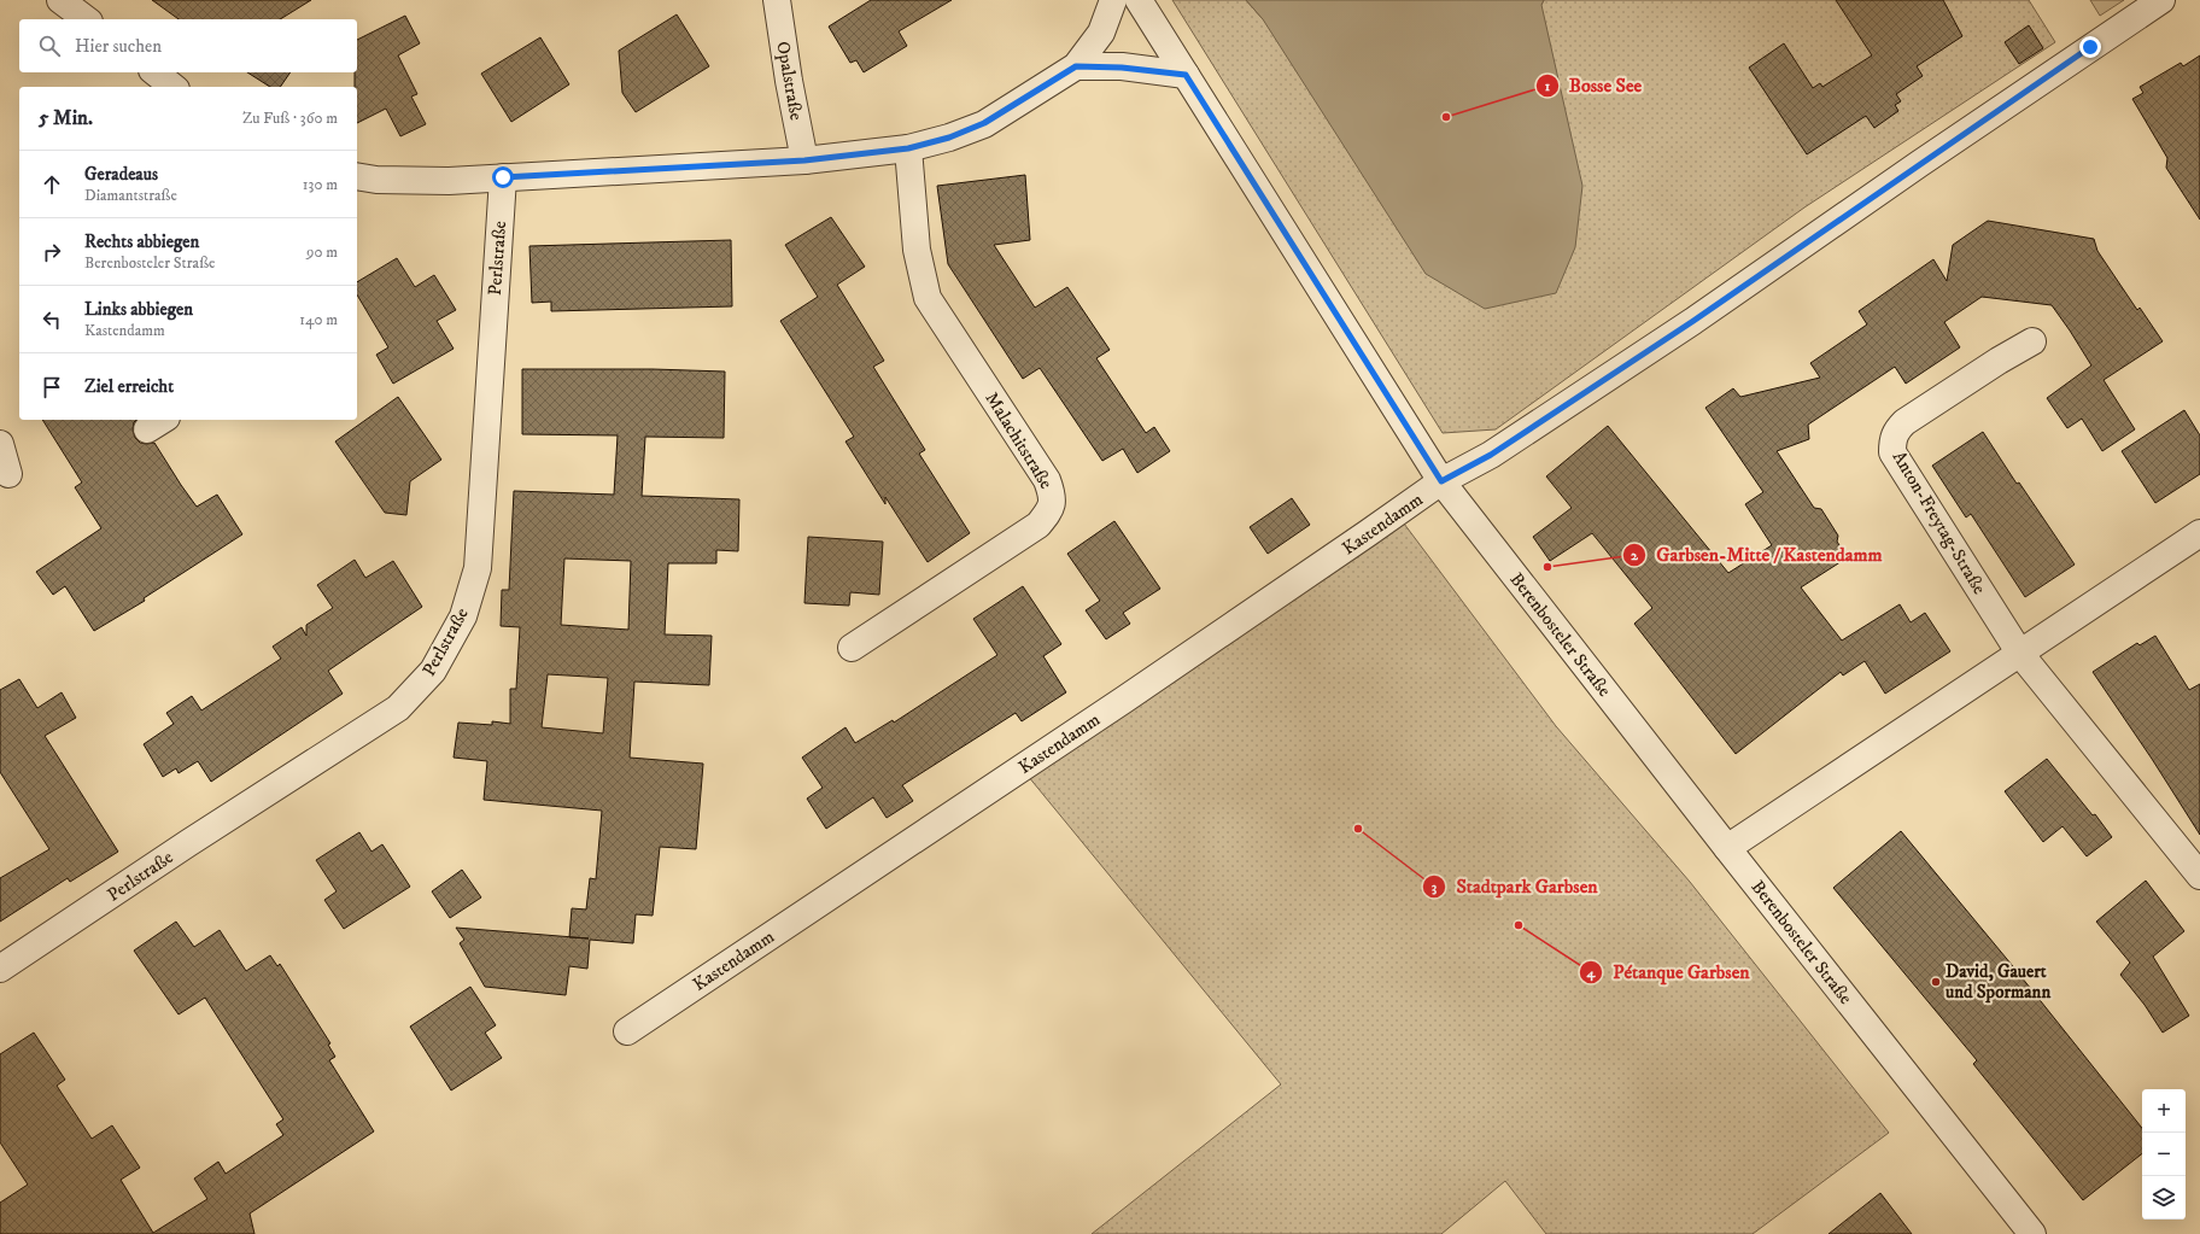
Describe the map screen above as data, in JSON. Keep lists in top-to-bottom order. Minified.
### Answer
{"streets":{"street":["Opalstraße","Perlstraße","Malachitstraße","Anton-Freytag-Straße","Kastendamm","Berenbosteler Straße"]},"crossings":[["Kastendamm","Berenbosteler Straße"]],"places":["Bosse See","Garbsen-Mitte / Kastendamm","Stadtpark Garbsen","Pétanque Garbsen","David, Gauert und Spormann"],"page":{"search":"Hier suchen","heading":["5 Min.","Zu Fuß · 360 m"],"list":[["Geradeaus","Diamantstraße","130 m"],["Rechts abbiegen","Berenbosteler Straße","90 m"],["Links abbiegen","Kastendamm","140 m"],"Ziel erreicht"],"map_buttons":["+","−"]}}
